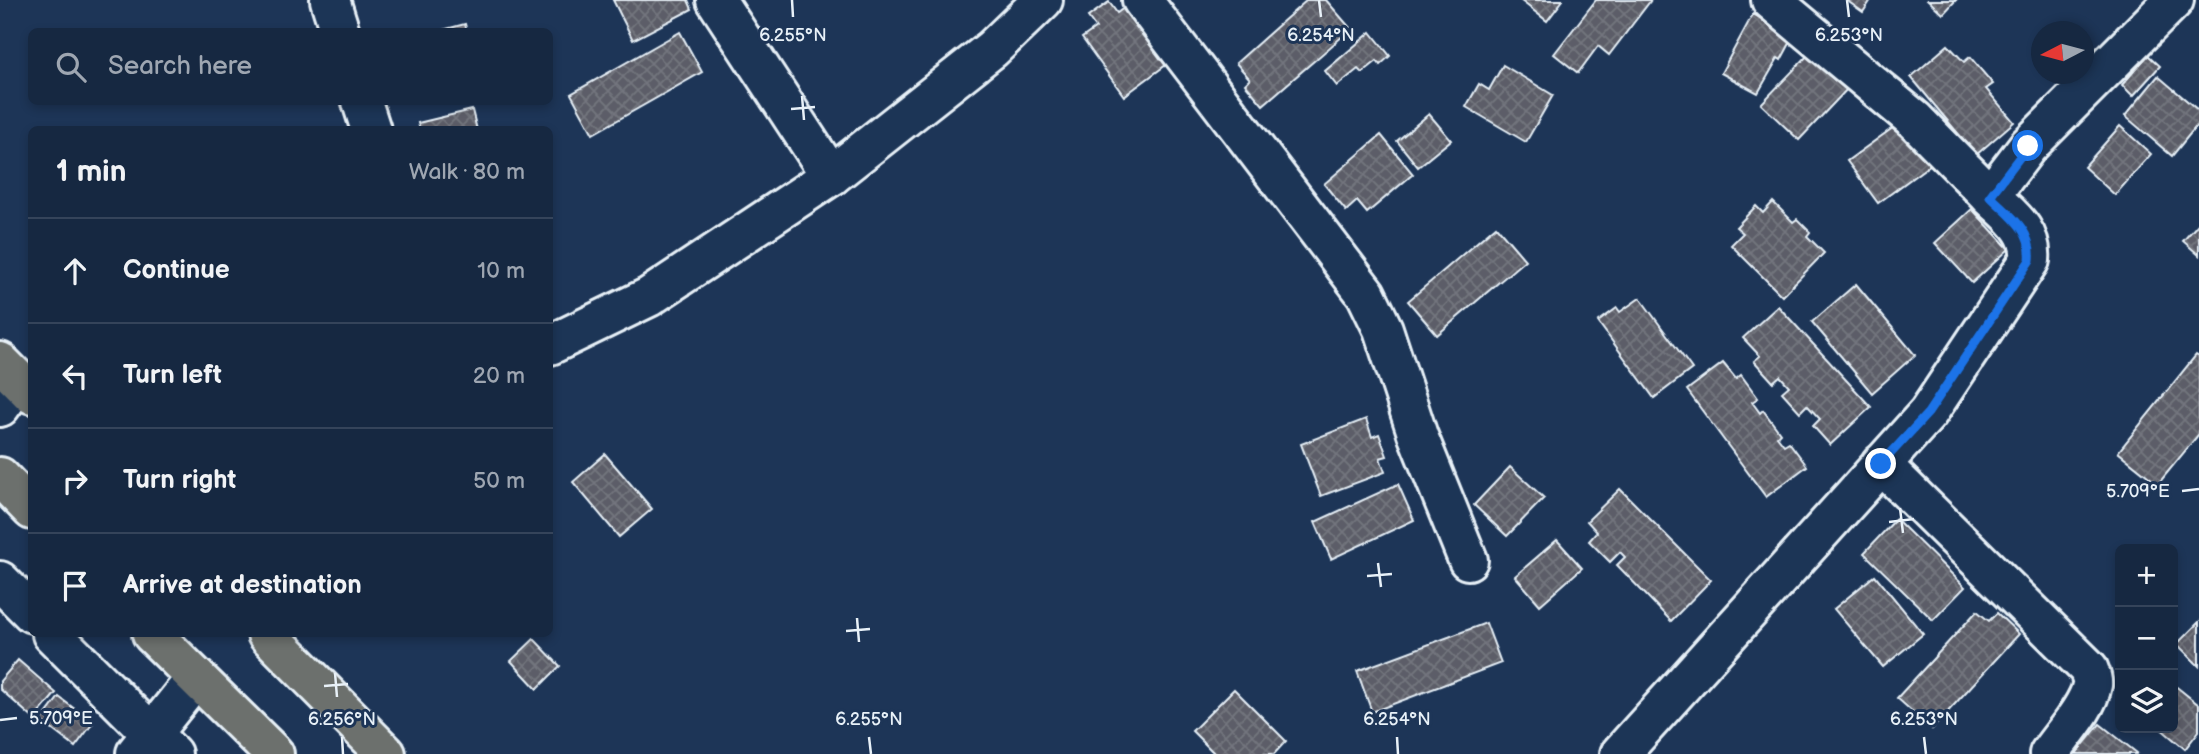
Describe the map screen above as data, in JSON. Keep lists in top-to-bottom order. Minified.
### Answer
{"north":"left","page":{"search":"Search here","heading":["1 min","Walk · 80 m"],"list":[["Continue","10 m"],["Turn left","20 m"],["Turn right","50 m"],"Arrive at destination"],"map_buttons":["+","−"]},"coordinates":["6.255°N","6.254°N","6.253°N","5.709°E","6.256°N"]}
